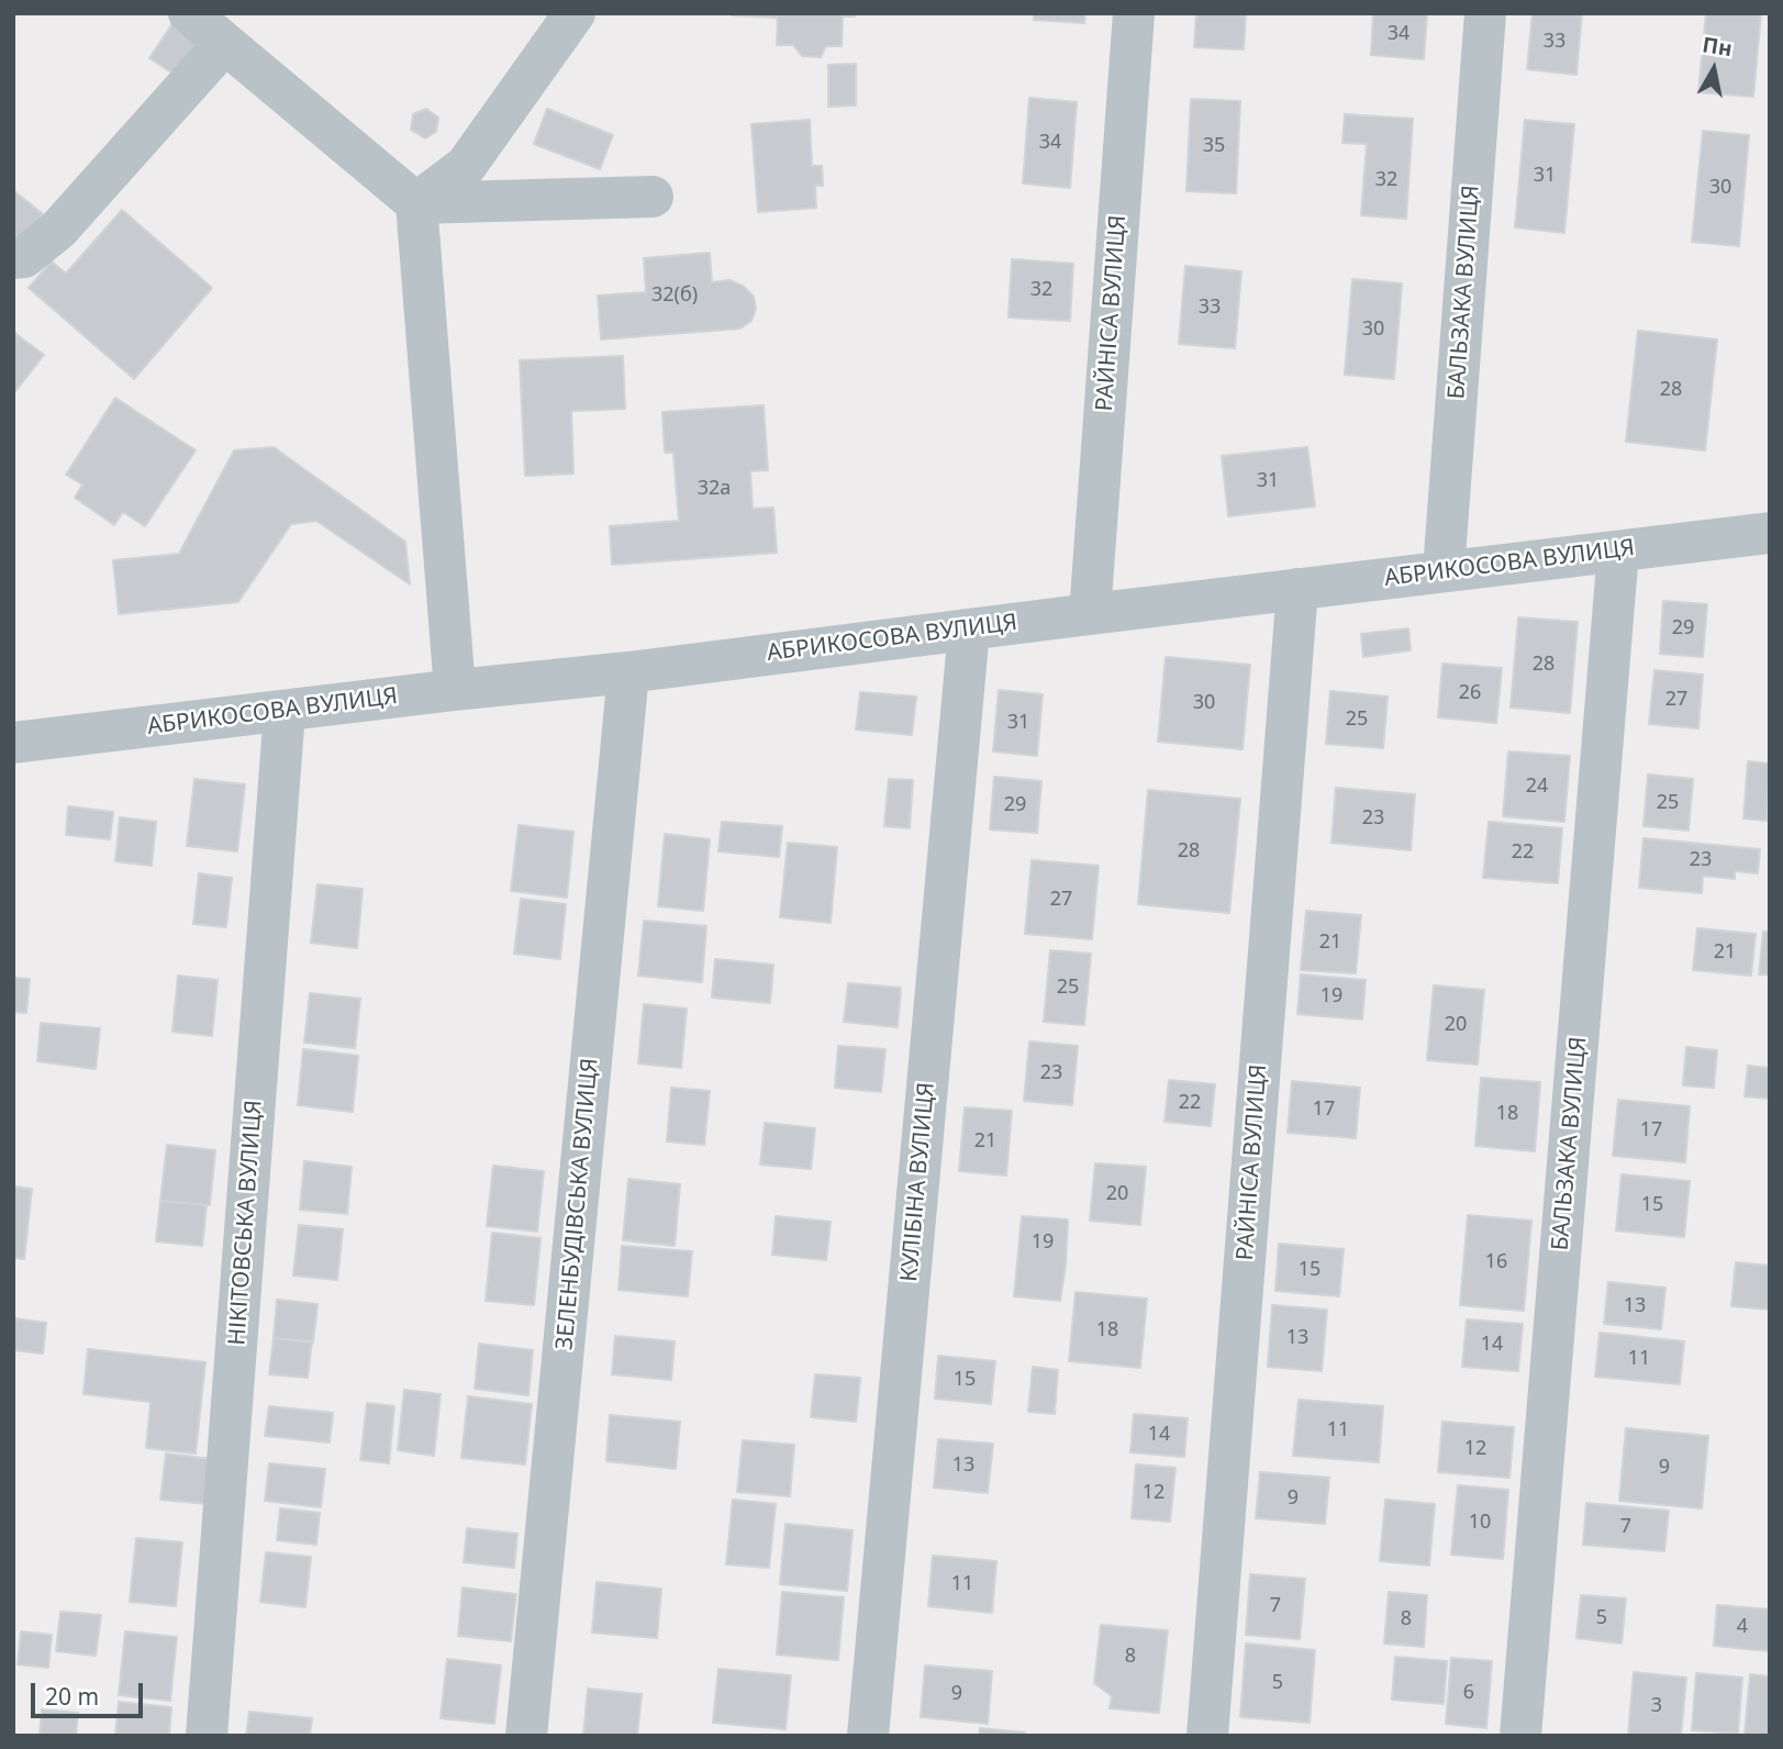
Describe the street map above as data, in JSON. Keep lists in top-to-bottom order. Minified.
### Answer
{"streets":{"street":["БАЛЬЗАКА ВУЛИЦЯ","РАЙНІСА ВУЛИЦЯ","АБРИКОСОВА ВУЛИЦЯ","КУЛІБІНА ВУЛИЦЯ","ЗЕЛЕНБУДІВСЬКА ВУЛИЦЯ","НІКІТОВСЬКА ВУЛИЦЯ"]},"crossings":[["БАЛЬЗАКА ВУЛИЦЯ","АБРИКОСОВА ВУЛИЦЯ"],["РАЙНІСА ВУЛИЦЯ","АБРИКОСОВА ВУЛИЦЯ"],["АБРИКОСОВА ВУЛИЦЯ","КУЛІБІНА ВУЛИЦЯ"],["АБРИКОСОВА ВУЛИЦЯ","ЗЕЛЕНБУДІВСЬКА ВУЛИЦЯ"],["АБРИКОСОВА ВУЛИЦЯ","НІКІТОВСЬКА ВУЛИЦЯ"]],"house_numbers":["34","33","34","35","31","32","30","32","32(б)","33","30","28","31","32а","29","28","26","27","30","25","31","24","25","29","23","28","22","23","27","21","21","25","19","20","23","22","17","18","17","21","20","15","19","16","15","13","18","13","14","11","15","11","14","12","13","9","12","9","10","7","11","7","5","8","4","8","5","6","9","3"],"scale_bar":"20 m","north":"top"}
